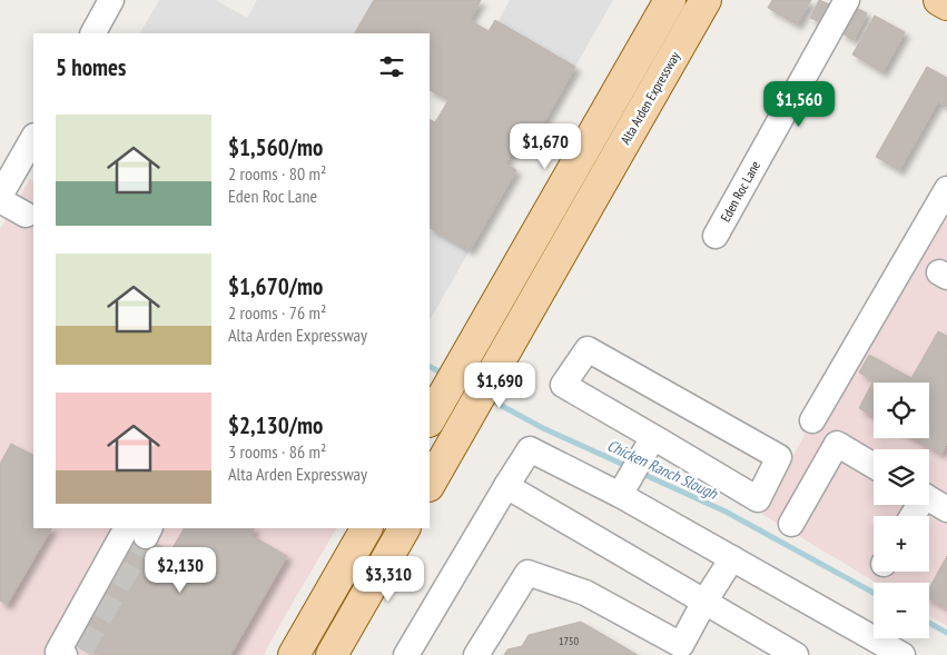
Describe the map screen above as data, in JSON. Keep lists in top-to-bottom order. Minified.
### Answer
{"streets":{"main road":["Alta Arden Expressway"],"street":["Eden Roc Lane"]},"water":["Chicken Ranch Slough"],"house_numbers":["1750"],"page":{"heading":"5 homes","price":["$1,560","$1,670","$1,690","$2,130","$3,310"],"list":[{"name":"$1,560/mo","note":"2 rooms · 80 m² · Eden Roc Lane"},{"name":"$1,670/mo","note":"2 rooms · 76 m² · Alta Arden Expressway"},{"name":"$2,130/mo","note":"3 rooms · 86 m² · Alta Arden Expressway"}],"map_buttons":["+","−"]}}
